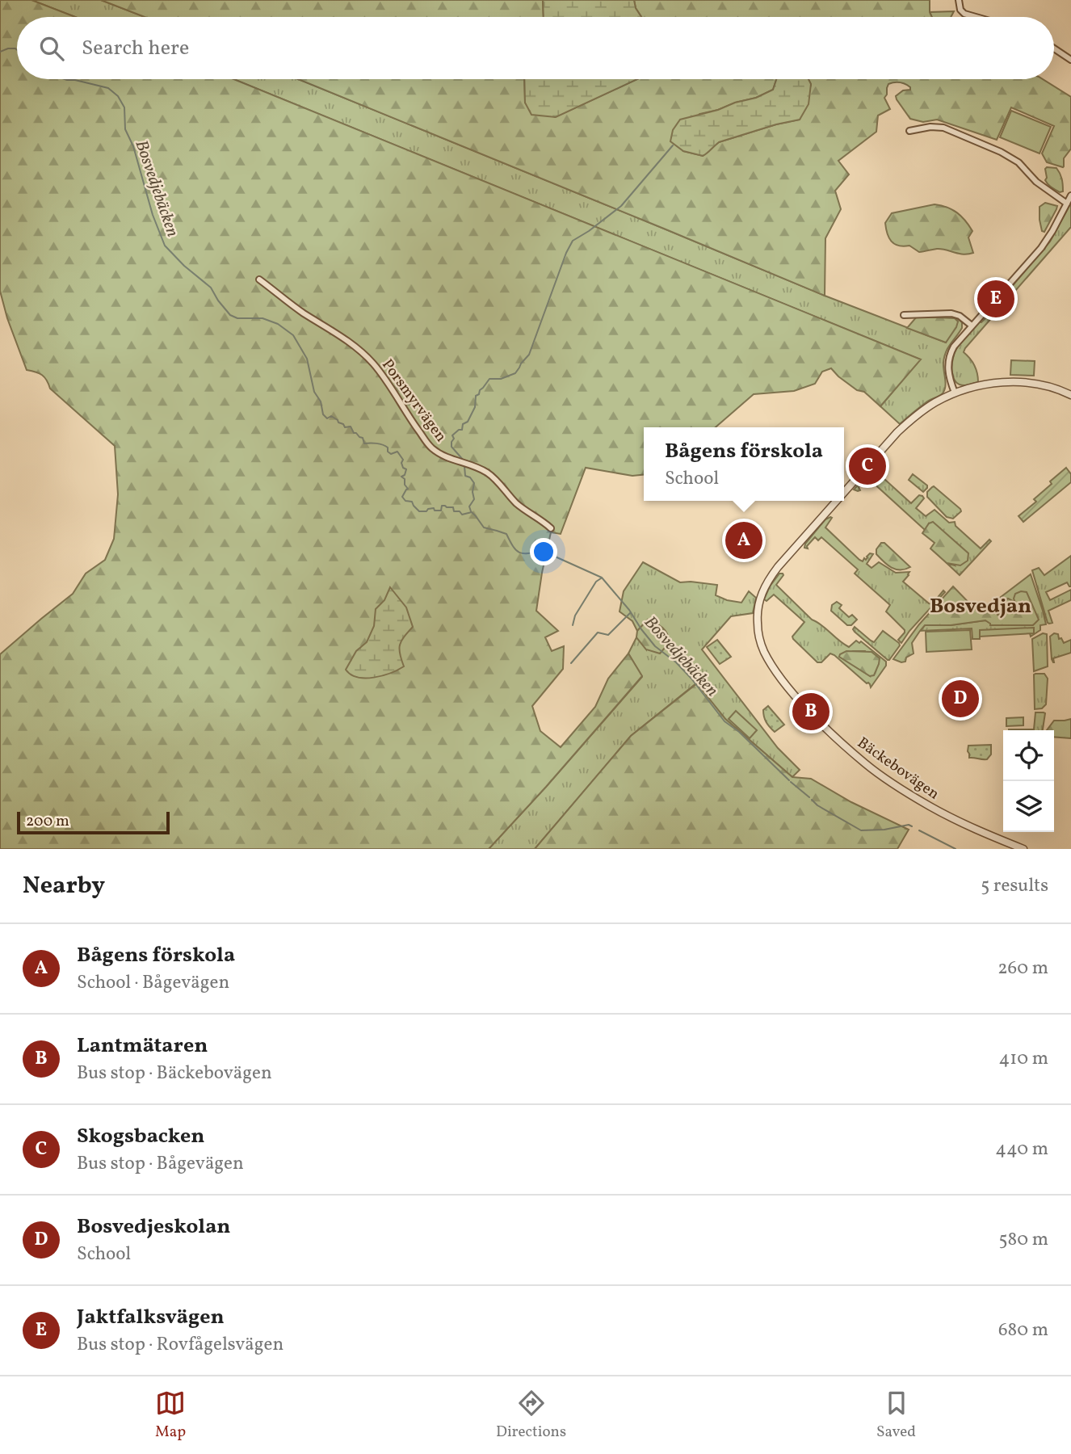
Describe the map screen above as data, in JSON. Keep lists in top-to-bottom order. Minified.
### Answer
{"streets":{"street":["Porsmyrvägen","Bäckebovägen"]},"districts":["Bosvedjan"],"water":["Bosvedjebäcken"],"scale_bar":"200 m","page":{"search":"Search here","pins":["E","C","A","D","B"],"popup":["Bågens förskola","School"],"scale":"200 m","heading":["Nearby","5 results"],"list":[{"mark":"A","name":"Bågens förskola","note":"School · Bågevägen","value":"260 m"},{"mark":"B","name":"Lantmätaren","note":"Bus stop · Bäckebovägen","value":"410 m"},{"mark":"C","name":"Skogsbacken","note":"Bus stop · Bågevägen","value":"440 m"},{"mark":"D","name":"Bosvedjeskolan","note":"School","value":"580 m"},{"mark":"E","name":"Jaktfalksvägen","note":"Bus stop · Rovfågelsvägen","value":"680 m"}],"nav":["Map","Directions","Saved"]}}
